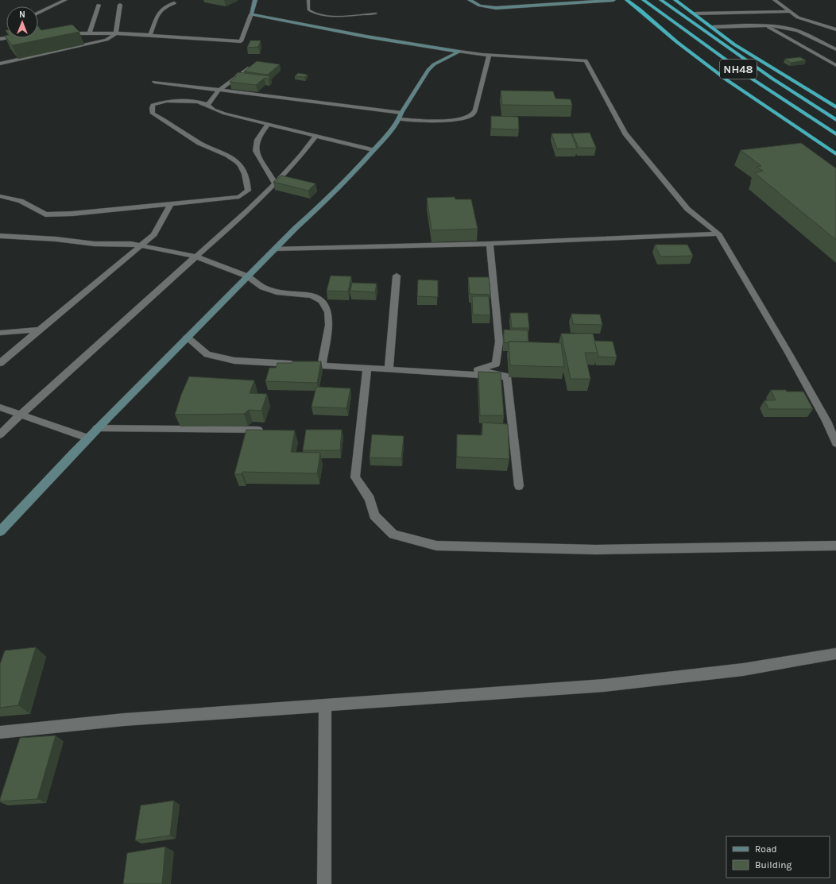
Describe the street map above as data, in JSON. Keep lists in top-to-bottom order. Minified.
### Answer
{"streets":{"highway":["NH48"]},"legend":["Road","Building"],"north":"top"}
